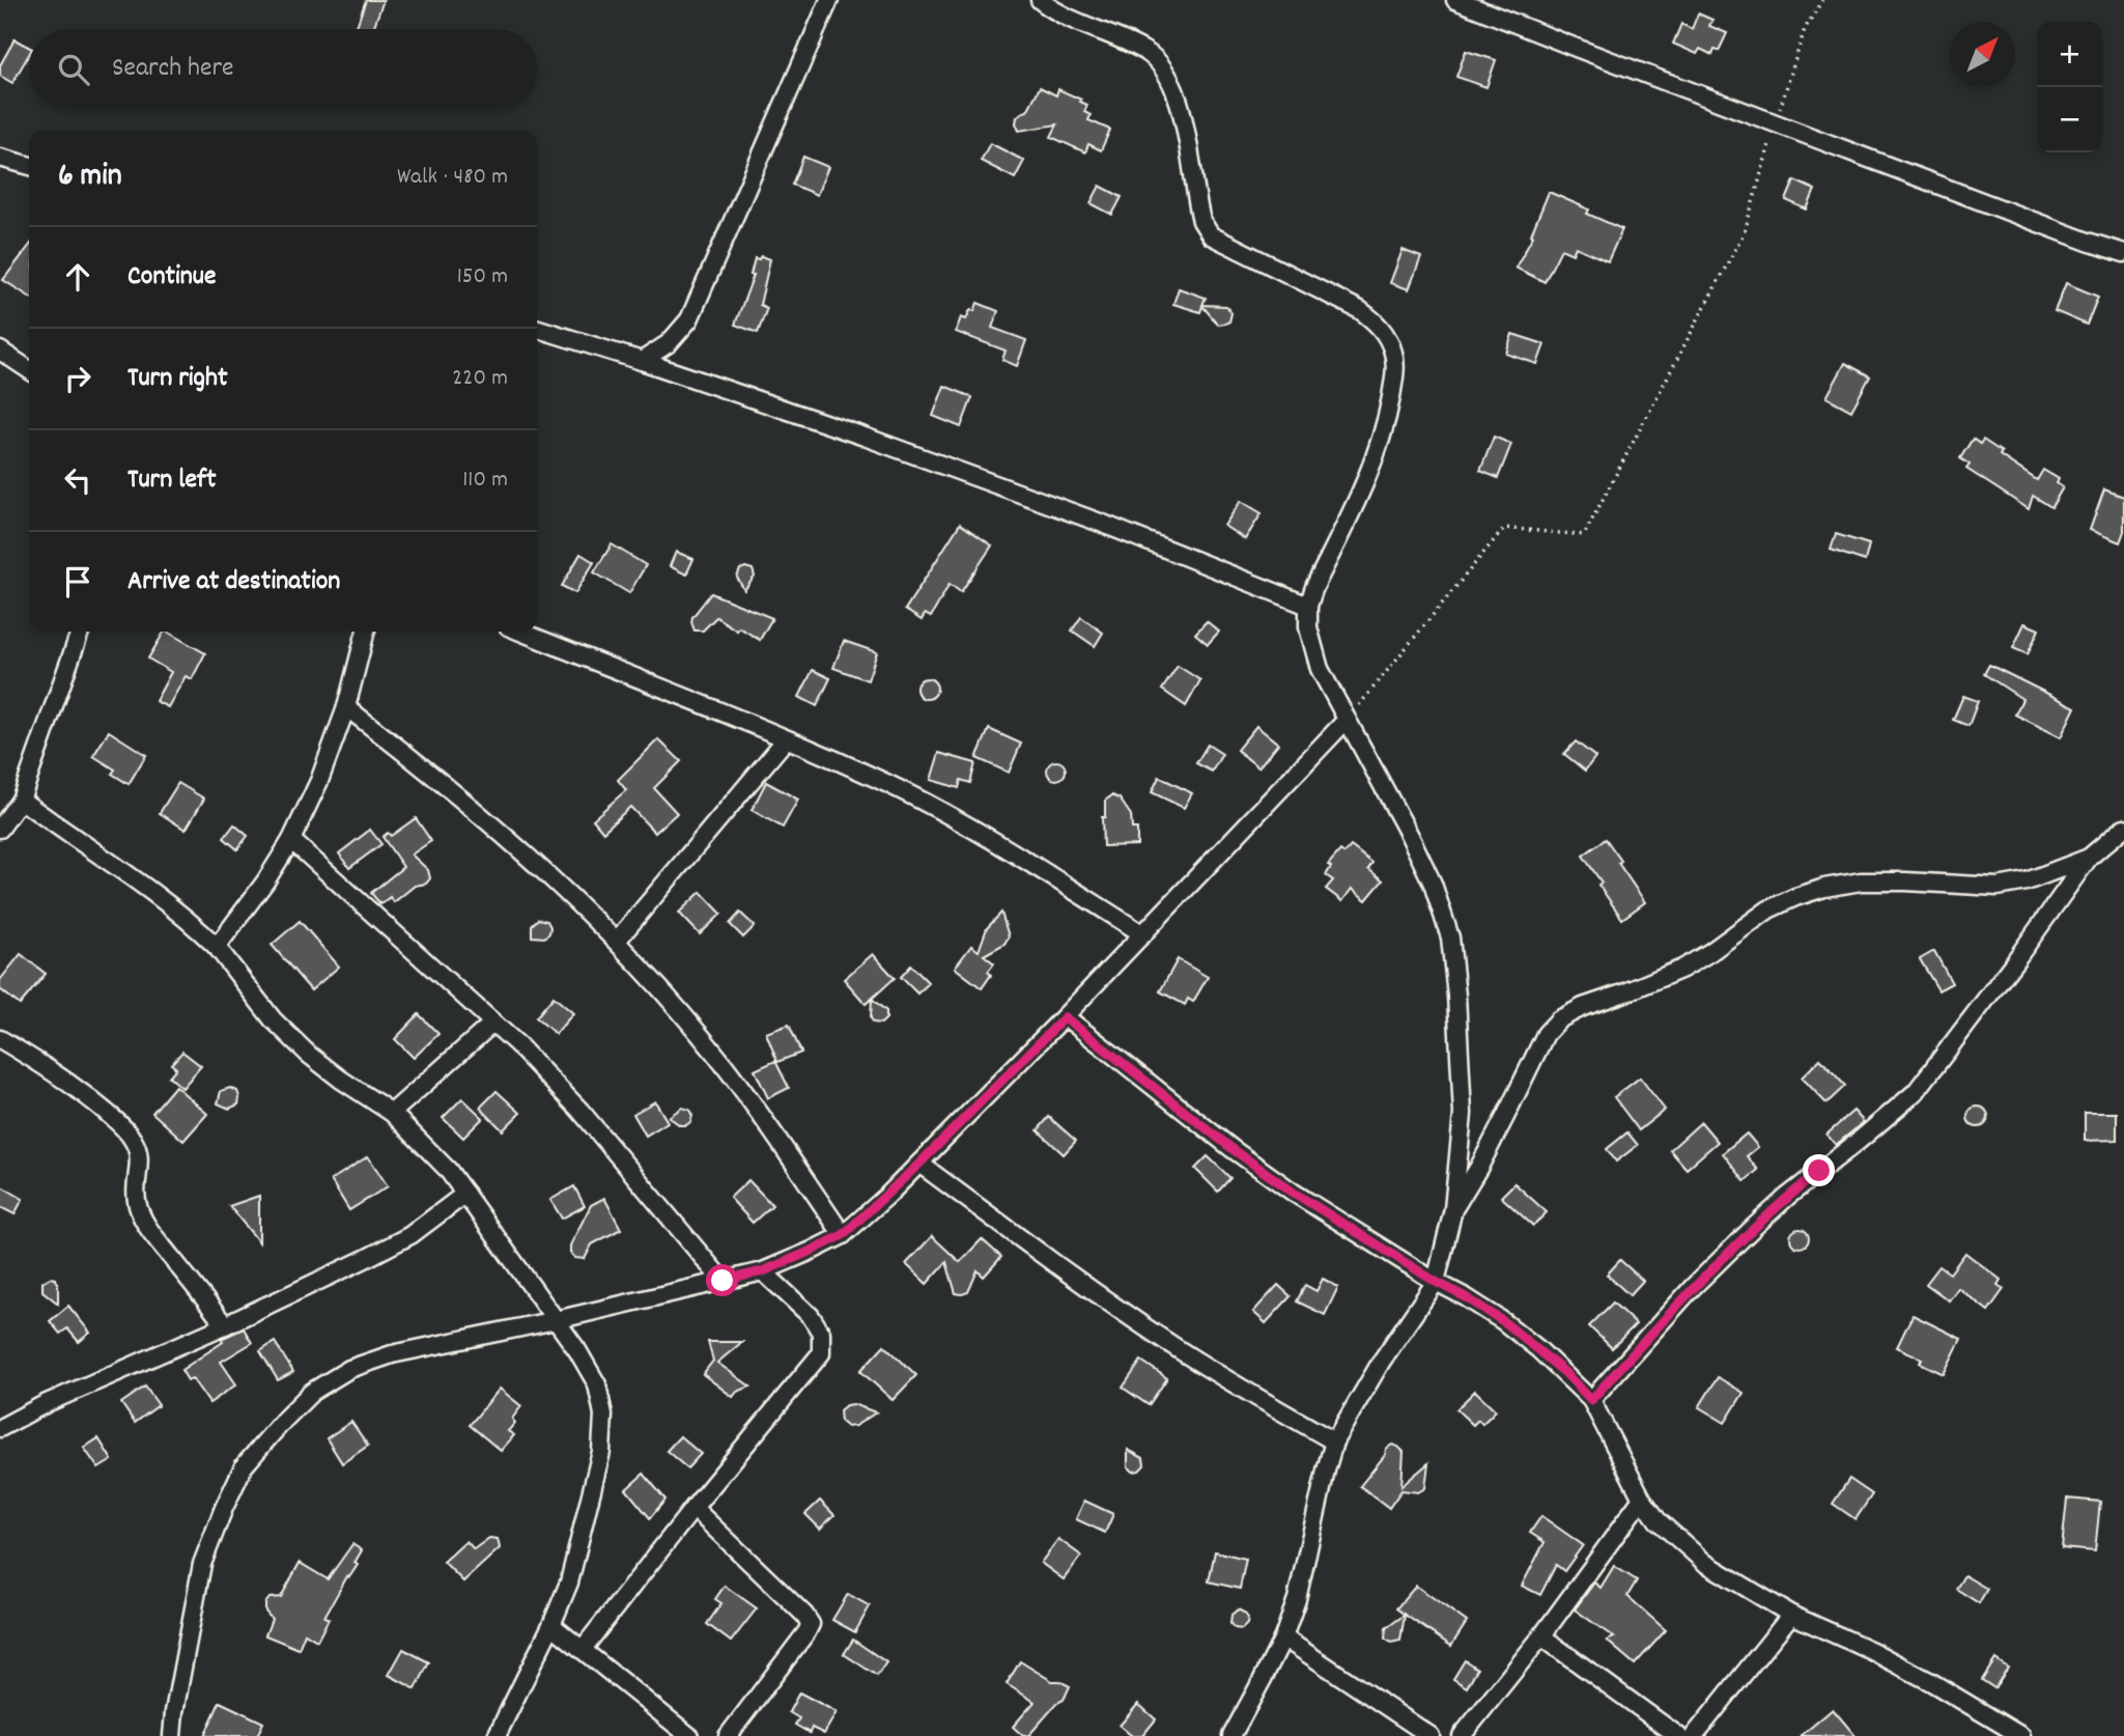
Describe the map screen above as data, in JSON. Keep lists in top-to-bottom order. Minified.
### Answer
{"north":"top right","page":{"map_buttons":["+","−"],"search":"Search here","heading":["6 min","Walk · 480 m"],"list":[["Continue","150 m"],["Turn right","220 m"],["Turn left","110 m"],"Arrive at destination"]}}
